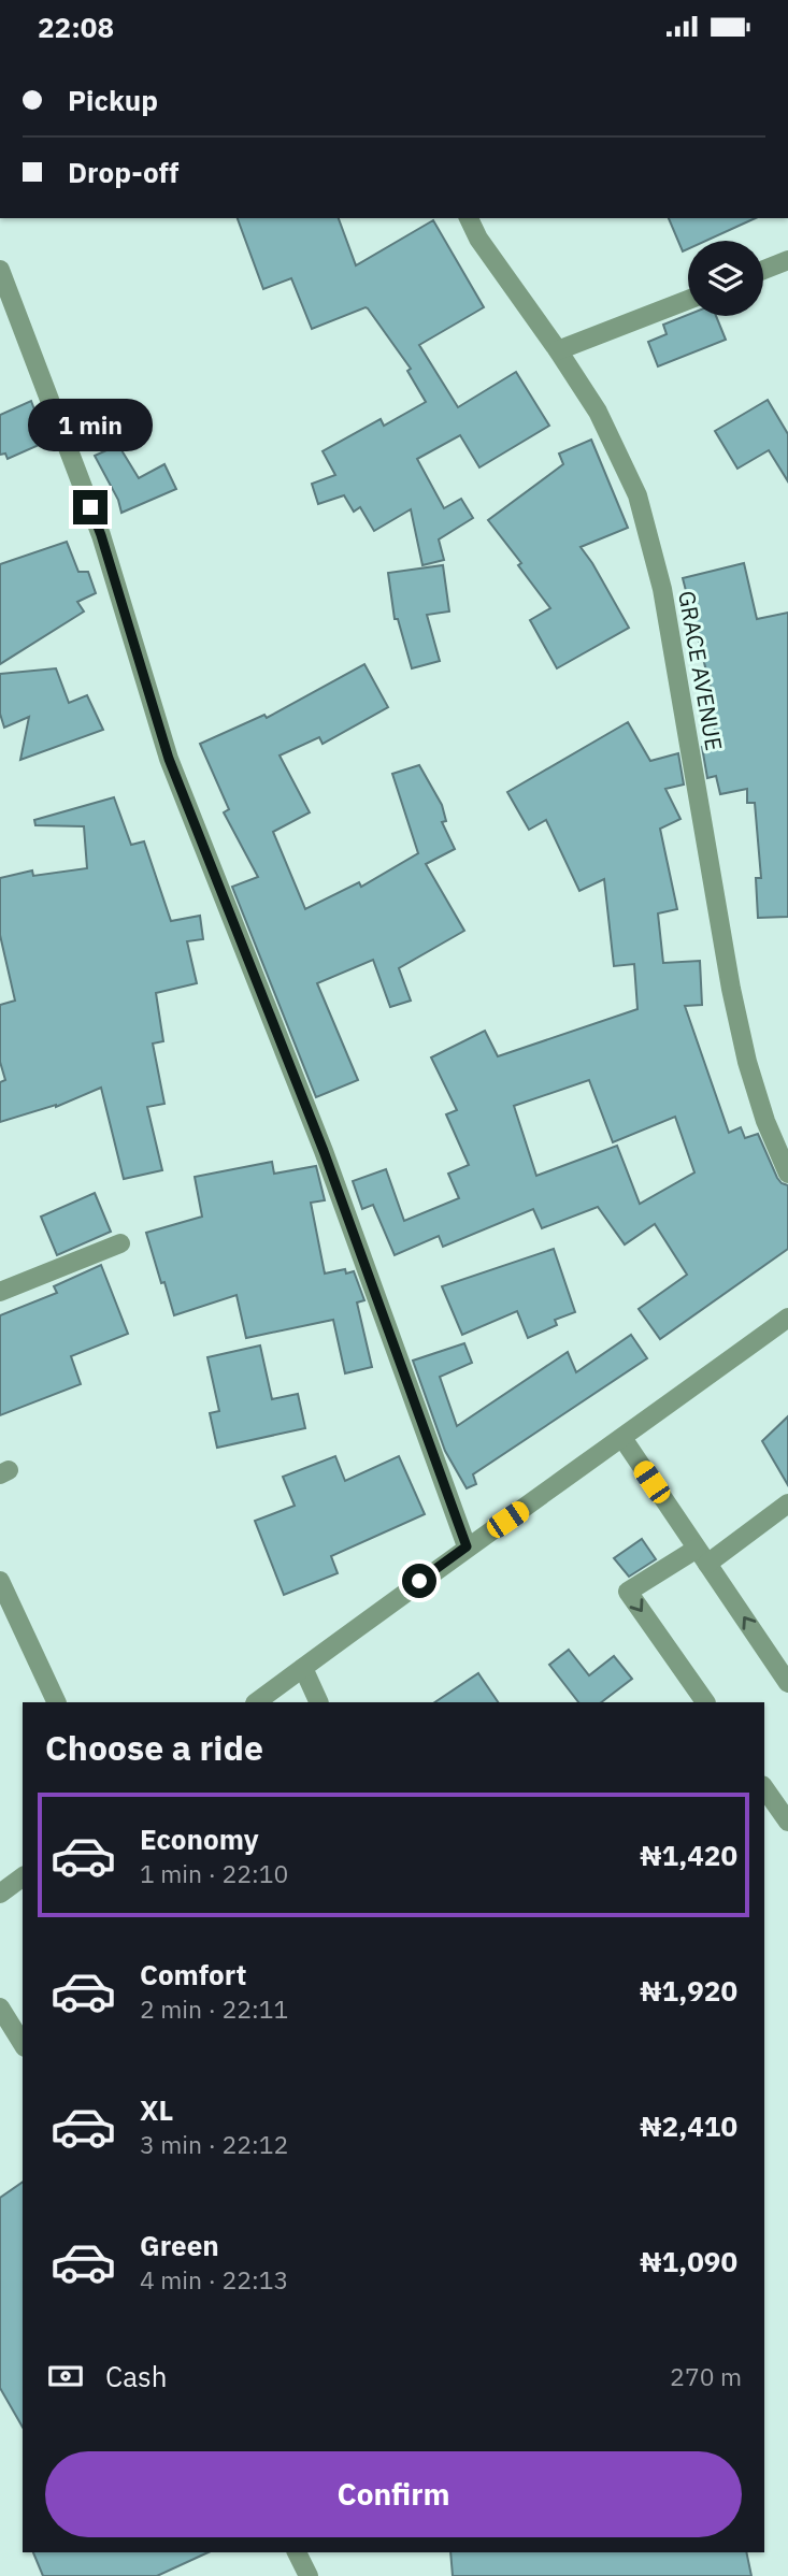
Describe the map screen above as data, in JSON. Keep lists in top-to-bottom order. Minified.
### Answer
{"streets":{"street":["GRACE AVENUE"]},"page":{"status":"22:08","banner":["Pickup","Drop-off"],"bubble":"1 min","heading":"Choose a ride","list":[{"name":"Economy","note":"1 min · 22:10","value":"₦1,420"},{"name":"Comfort","note":"2 min · 22:11","value":"₦1,920"},{"name":"XL","note":"3 min · 22:12","value":"₦2,410"},{"name":"Green","note":"4 min · 22:13","value":"₦1,090"}],"pay":["Cash","270 m"],"buttons":"Confirm"}}
